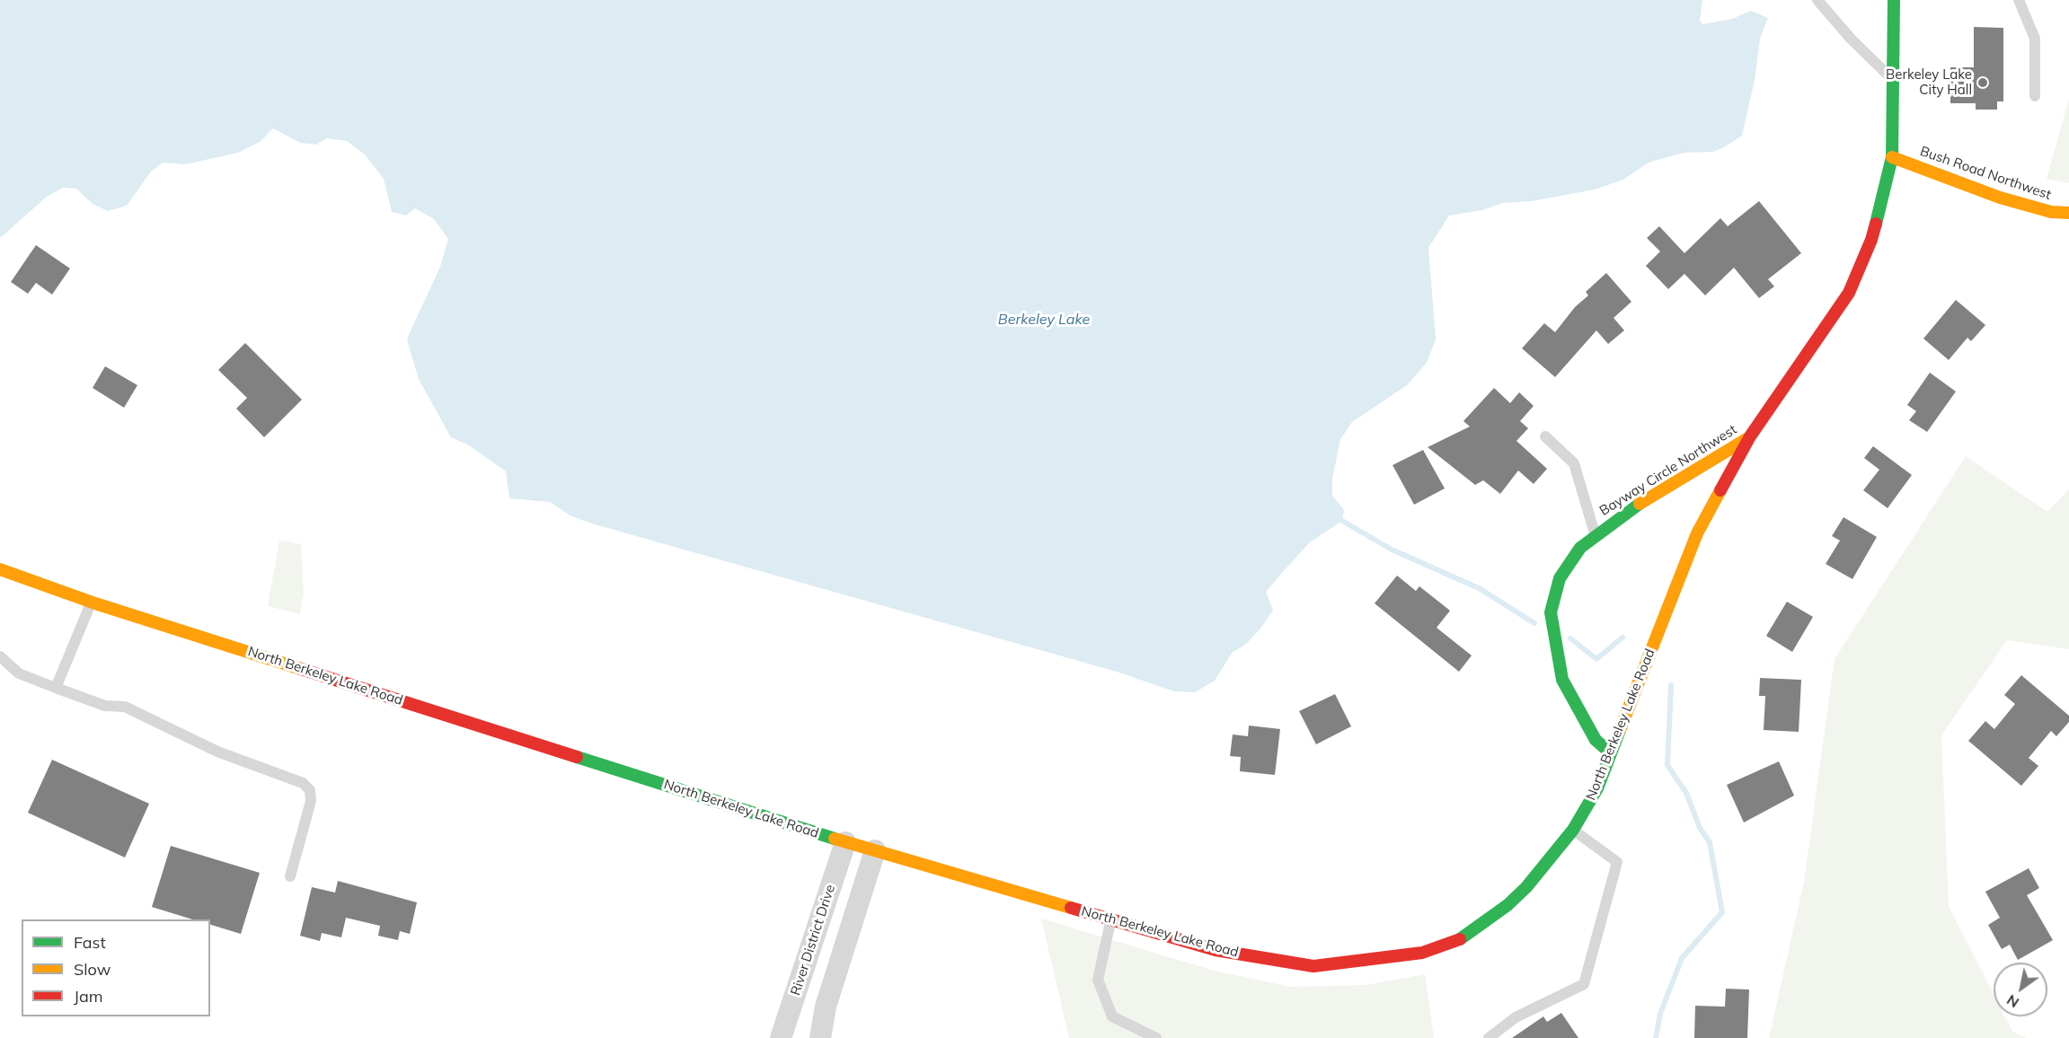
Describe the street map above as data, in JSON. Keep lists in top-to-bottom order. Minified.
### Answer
{"streets":{"street":["Bush Road Northwest","Bayway Circle Northwest","North Berkeley Lake Road","River District Drive"]},"crossings":[["Bush Road Northwest","North Berkeley Lake Road"],["Bayway Circle Northwest","North Berkeley Lake Road"],["North Berkeley Lake Road","River District Drive"]],"water":["Berkeley Lake"],"places":["Berkeley Lake City Hall"],"legend":["Fast","Slow","Jam"],"north":"bottom left"}
